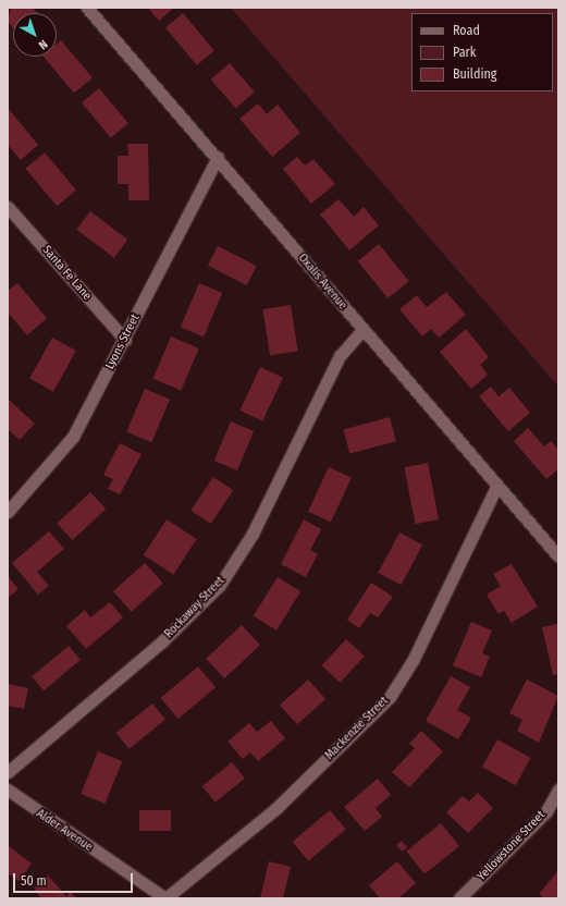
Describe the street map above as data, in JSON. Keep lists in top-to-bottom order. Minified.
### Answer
{"streets":{"street":["Santa Fe Lane","Oxalis Avenue","Lyons Street","Rockaway Street","Mackenzie Street","Alder Avenue","Yellowstone Street"]},"crossings":[["Santa Fe Lane","Lyons Street"],["Oxalis Avenue","Lyons Street"],["Oxalis Avenue","Rockaway Street"],["Oxalis Avenue","Mackenzie Street"],["Mackenzie Street","Alder Avenue"]],"legend":["Road","Park","Building"],"scale_bar":"50 m","north":"bottom right"}
